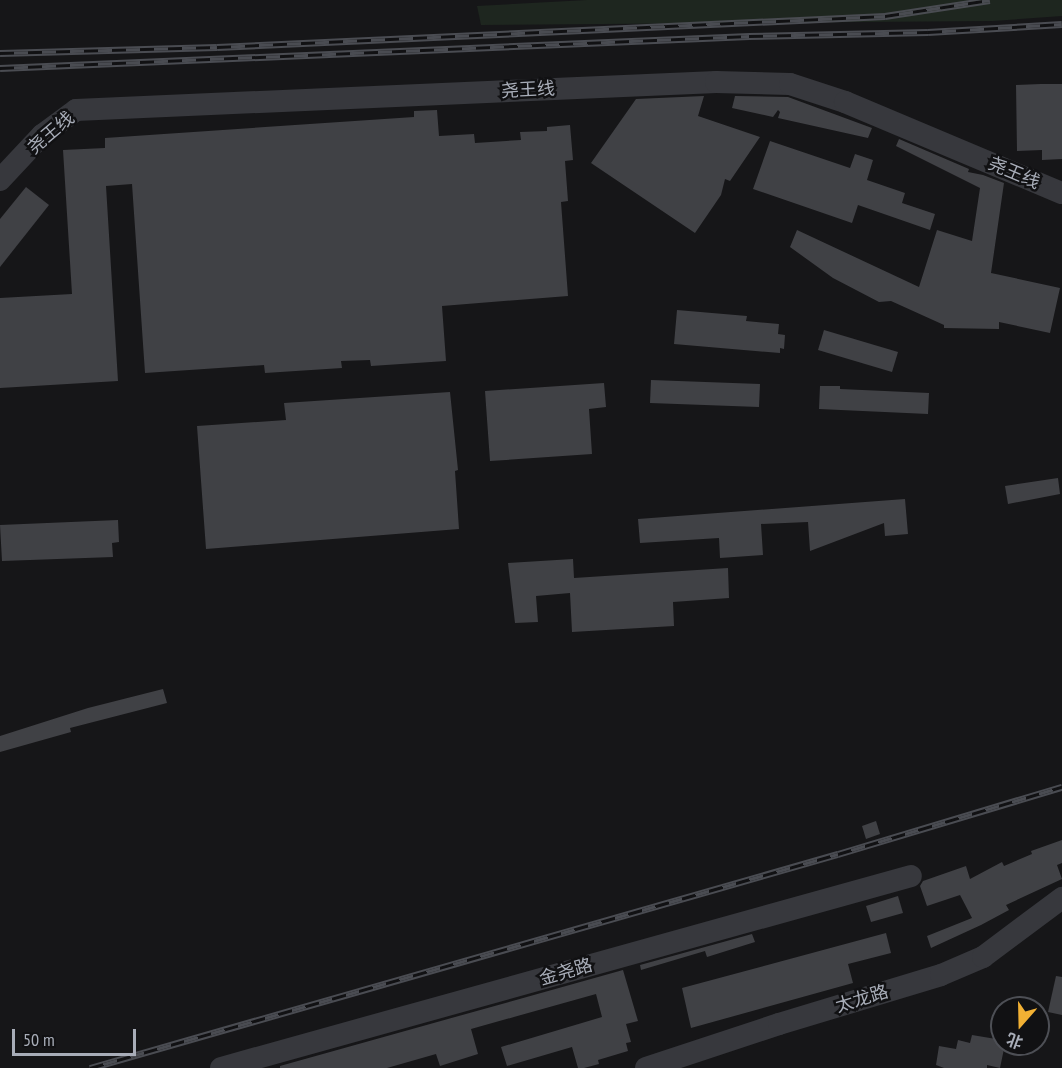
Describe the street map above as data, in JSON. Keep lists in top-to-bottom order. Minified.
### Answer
{"streets":{"street":["尧王线","金尧路","太龙路"]},"scale_bar":"50 m","north":"bottom"}
